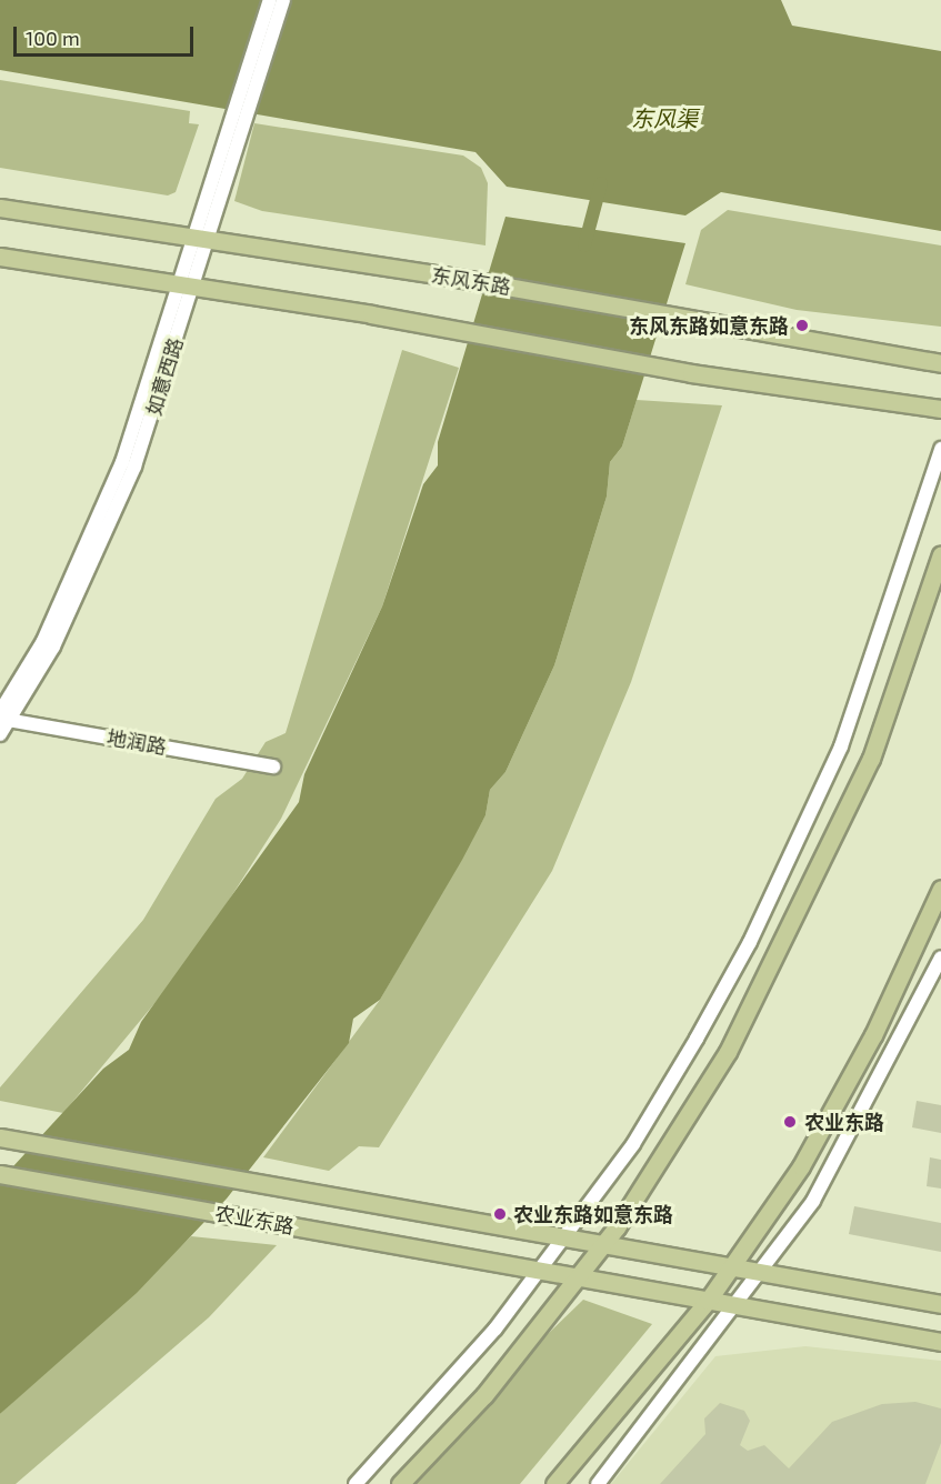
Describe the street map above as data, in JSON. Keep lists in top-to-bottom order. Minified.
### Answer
{"streets":{"main road":["东风东路","农业东路"],"street":["如意西路","地润路"]},"crossings":[["东风东路","如意西路"],["如意西路","地润路"]],"water":["东风渠"],"places":["东风东路如意东路","农业东路","农业东路如意东路"],"scale_bar":"100 m"}
